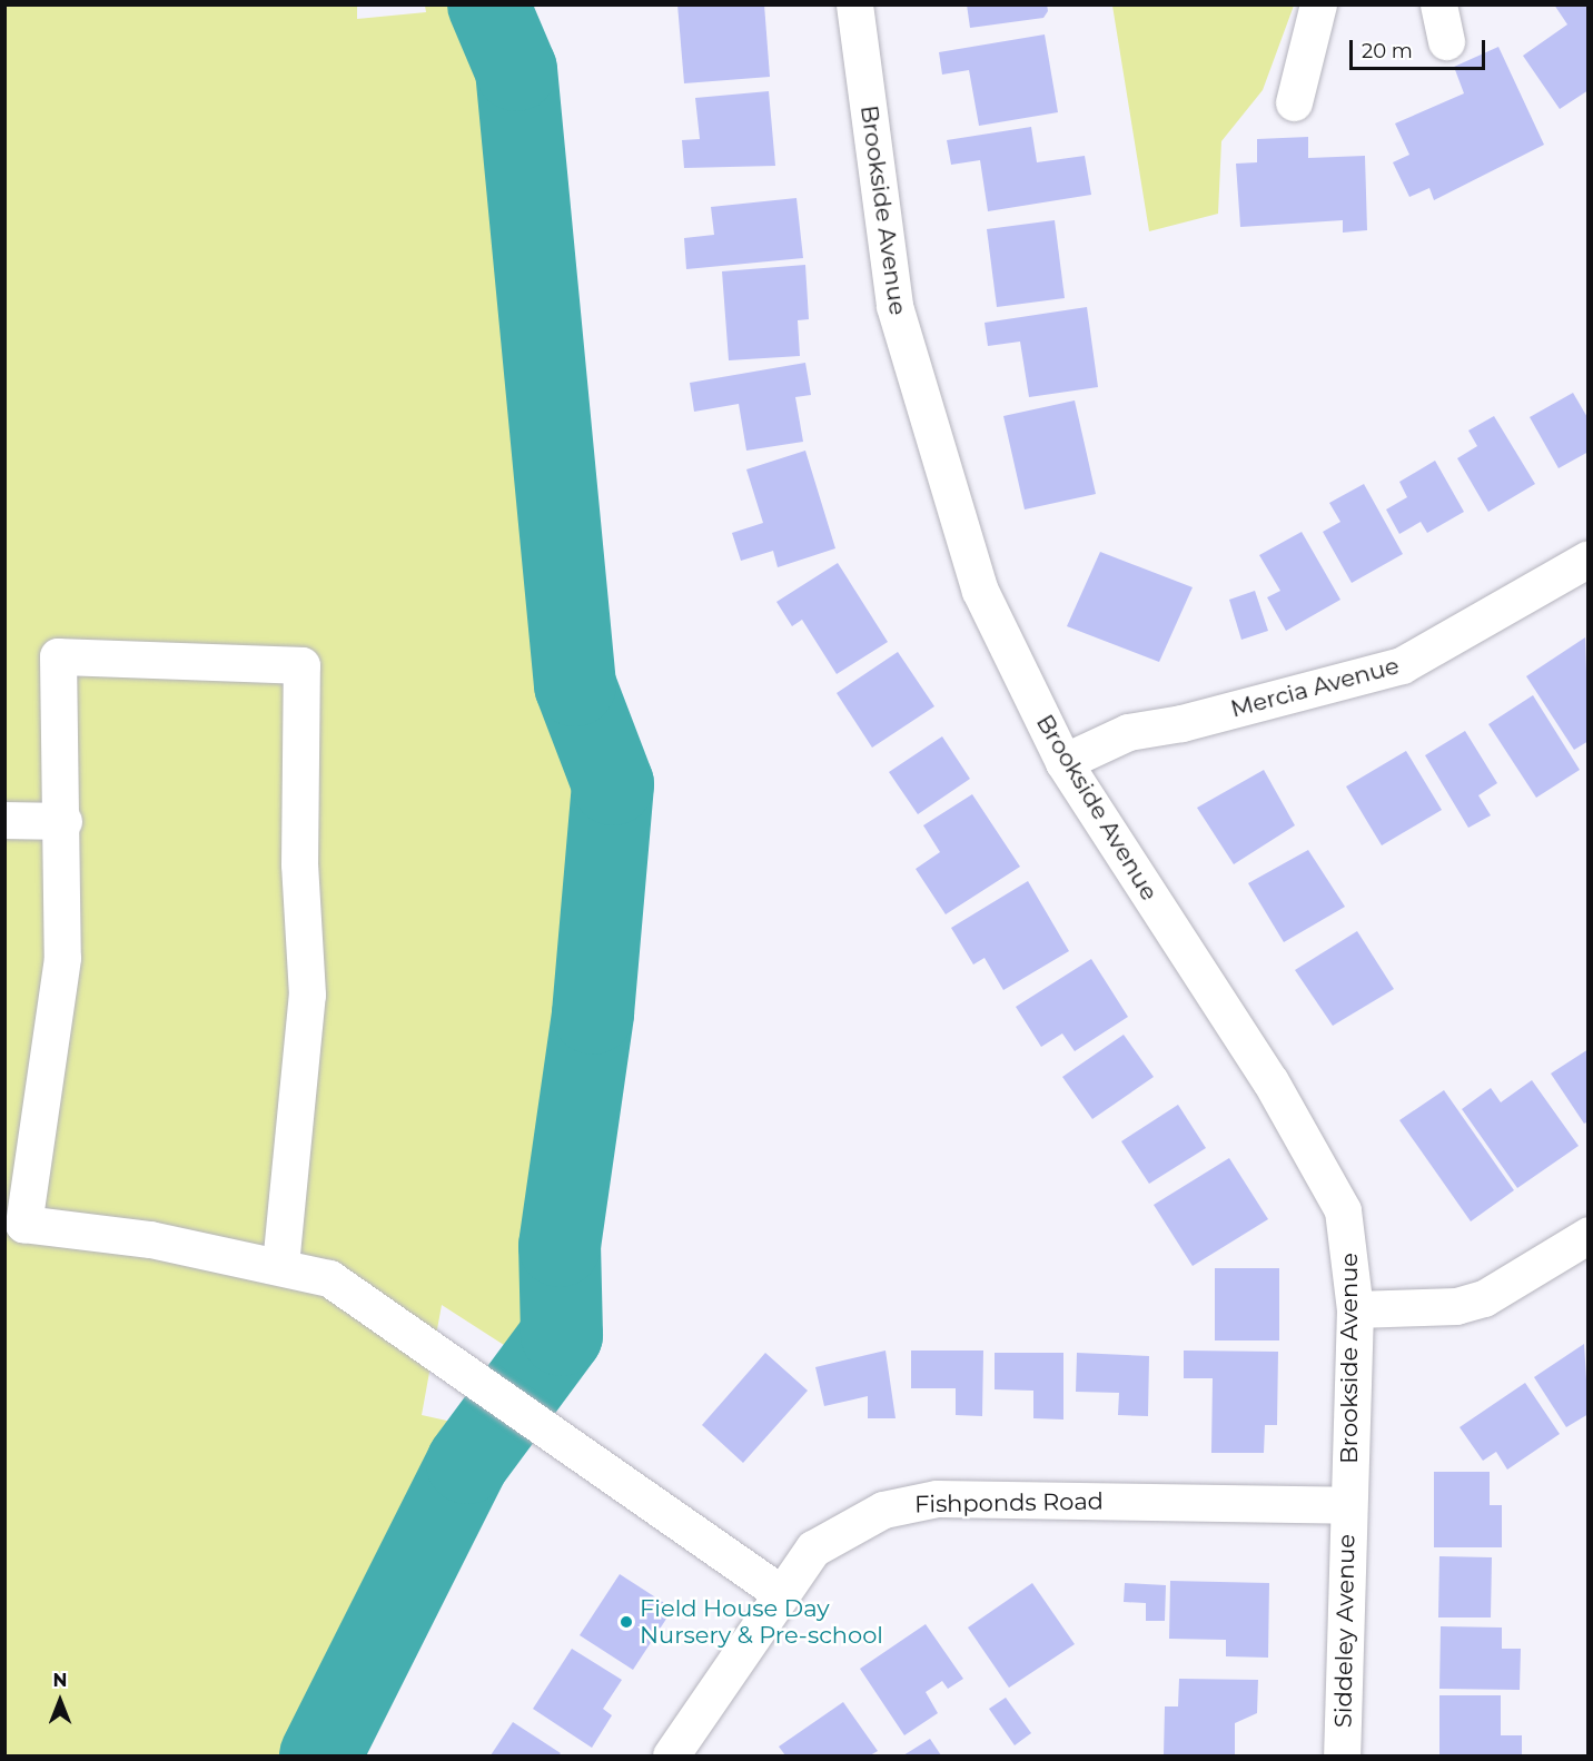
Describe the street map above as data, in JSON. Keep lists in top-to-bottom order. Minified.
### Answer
{"streets":{"street":["Brookside Avenue","Mercia Avenue","Fishponds Road","Siddeley Avenue"]},"crossings":[["Brookside Avenue","Mercia Avenue"],["Brookside Avenue","Fishponds Road"],["Brookside Avenue","Siddeley Avenue"],["Fishponds Road","Siddeley Avenue"]],"places":["Field House Day Nursery & Pre-school"],"scale_bar":"20 m","north":"top"}
